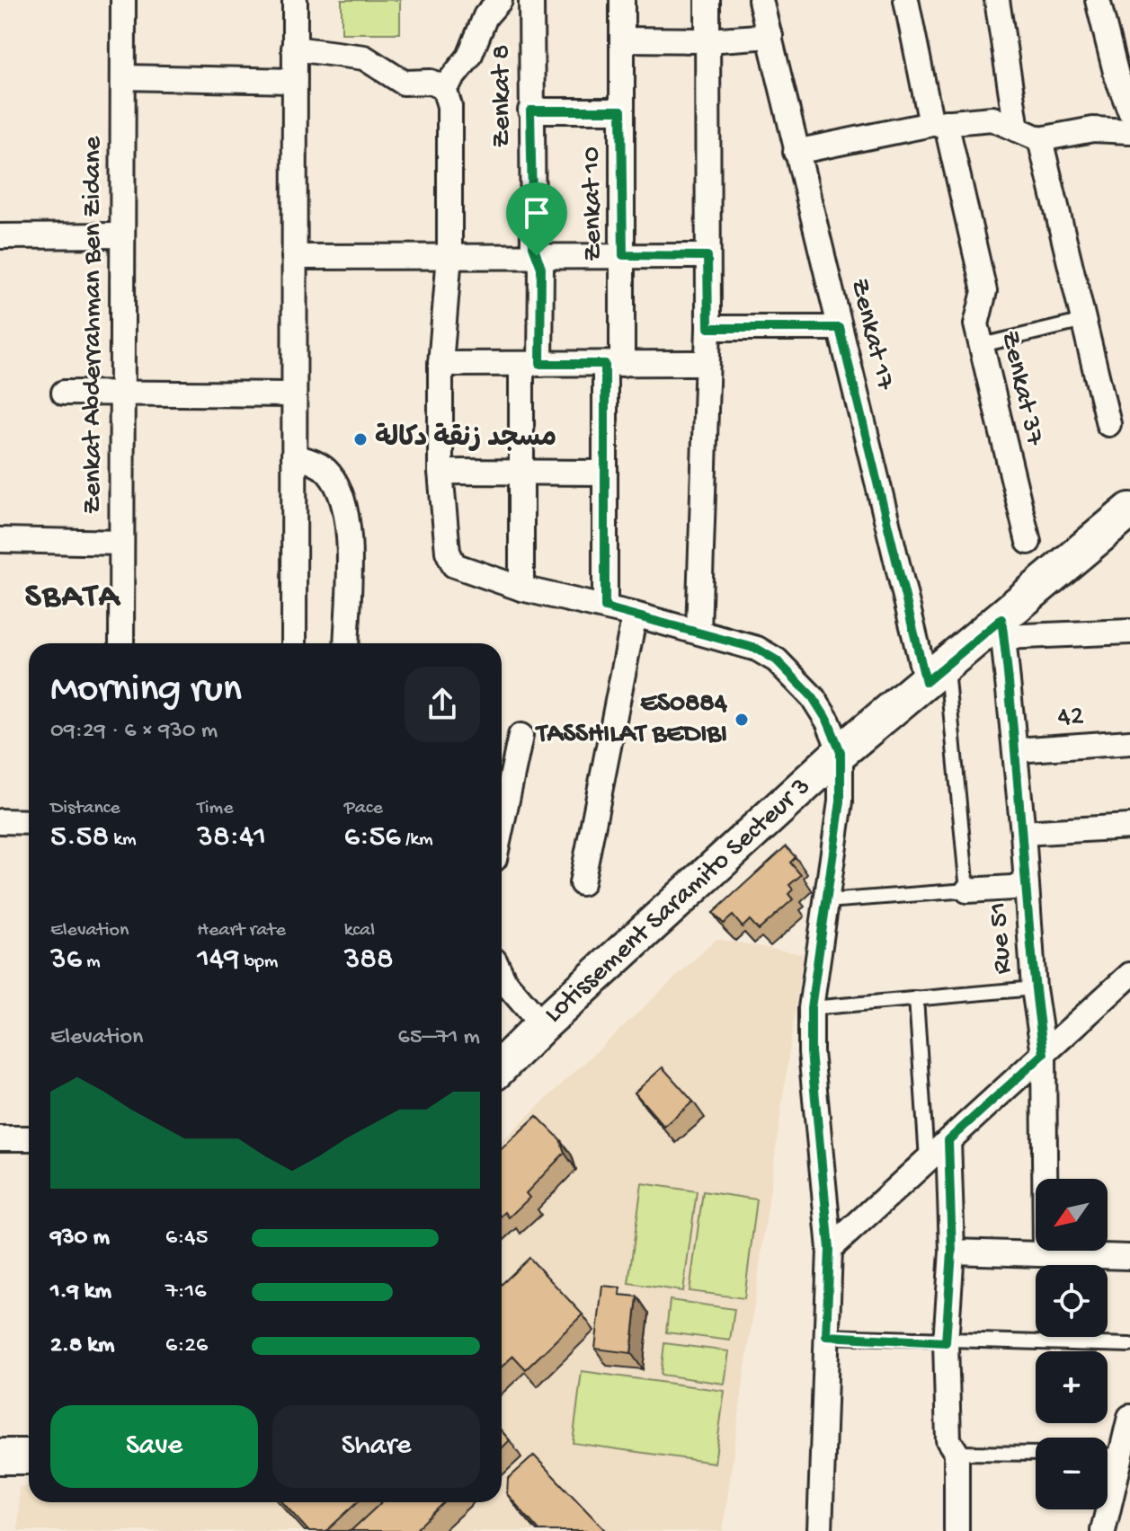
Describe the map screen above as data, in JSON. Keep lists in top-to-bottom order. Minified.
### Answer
{"streets":{"street":["Zenkat 8","Zenkat 10","Zenkat Abderrahman Ben Zidane","Zenkat 17","Zenkat 37","42","Lotissement Saramito Secteur 3","Rue 51"]},"crossings":[["Zenkat 17","Lotissement Saramito Secteur 3"],["42","Rue 51"],["Lotissement Saramito Secteur 3","Rue 51"]],"districts":["SBATA"],"places":["مسجد زنقة دكالة","ES0884 TASSHILAT BEDIBI"],"north":"bottom left","page":{"heading":["Morning run","09:29 · 6 × 930 m"],"stats":[["Distance","5.58 km"],["Time","38:41"],["Pace","6:56 /km"],["Elevation","36 m"],["Heart rate","149 bpm"],["kcal","388"]],"chart":["Elevation","65–71 m"],"map_buttons":["+","−"],"list":[{"name":"930 m","note":"6:45"},{"name":"1.9 km","note":"7:16"},{"name":"2.8 km","note":"6:26"}],"buttons":["Save","Share"]}}
